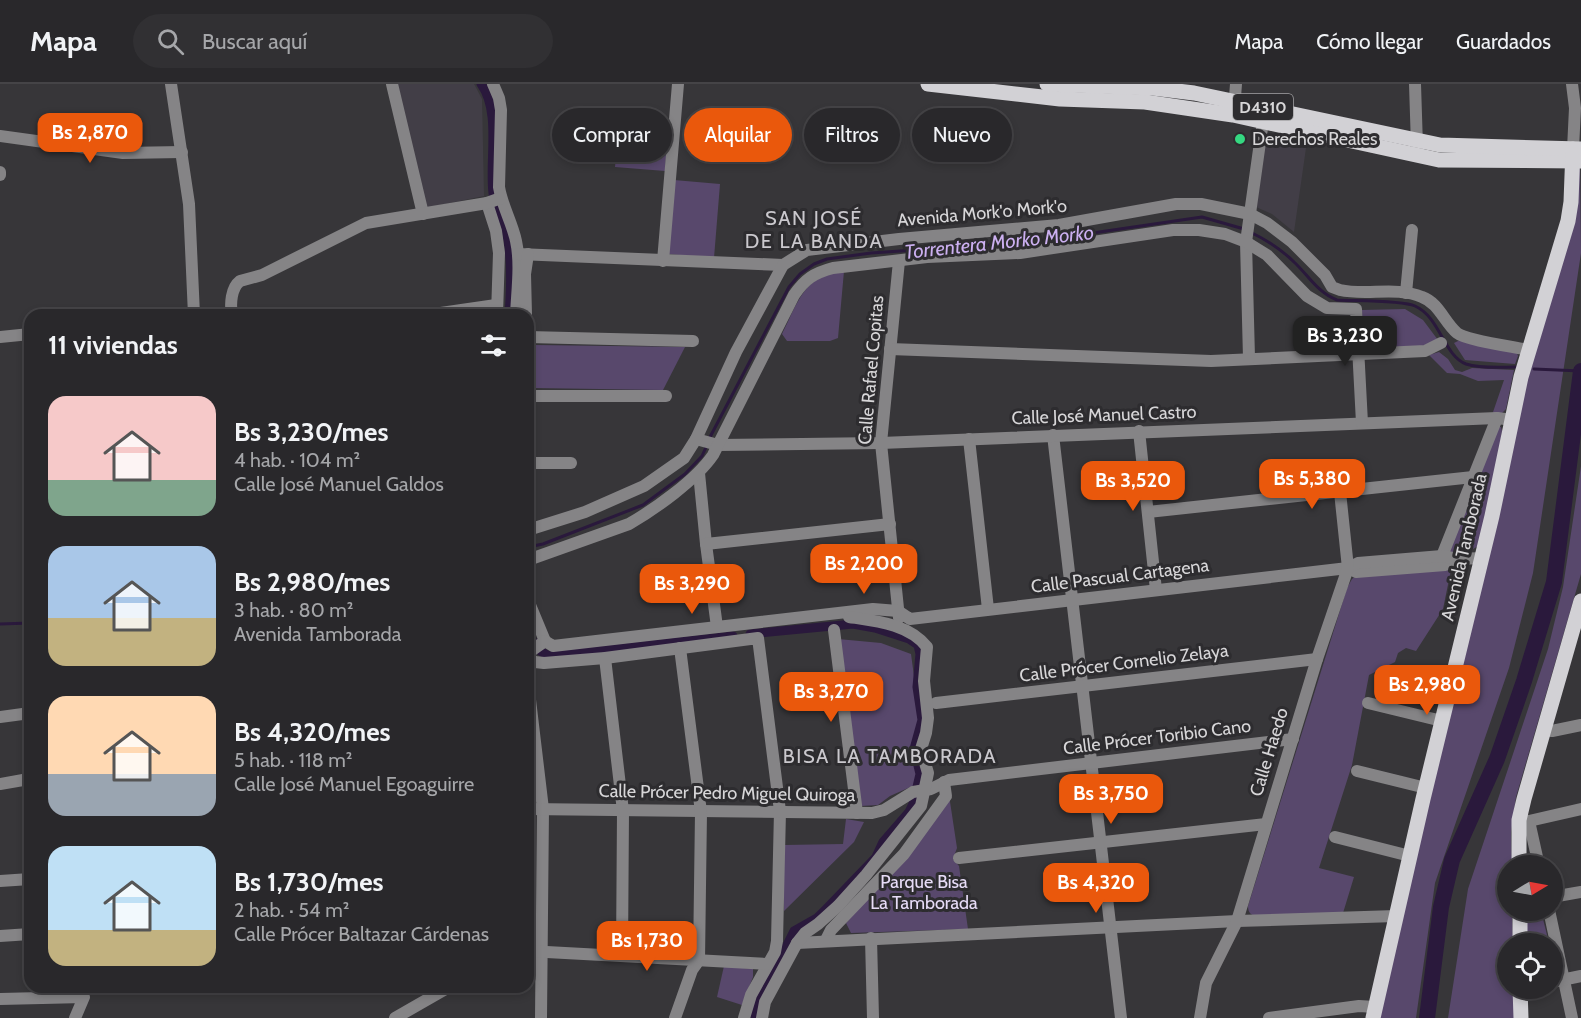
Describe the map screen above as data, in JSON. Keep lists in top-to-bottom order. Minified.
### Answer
{"streets":{"main road":["D4310","Avenida Tamborada"],"street":["Avenida Mork'o Mork'o","Calle Rafael Copitas","Calle José Manuel Castro","Calle Pascual Cartagena","Calle Prócer Cornelio Zelaya","Calle Prócer Toribio Cano","Calle Haedo","Calle Prócer Pedro Miguel Quiroga"]},"crossings":[["D4310","Avenida Tamborada"],["Avenida Mork'o Mork'o","Avenida Tamborada"],["Calle Rafael Copitas","Calle José Manuel Castro"],["Calle Rafael Copitas","Calle Pascual Cartagena"],["Calle José Manuel Castro","Avenida Tamborada"],["Avenida Tamborada","Calle Pascual Cartagena"],["Calle Pascual Cartagena","Calle Haedo"],["Calle Prócer Cornelio Zelaya","Calle Haedo"],["Calle Prócer Toribio Cano","Calle Haedo"],["Calle Prócer Toribio Cano","Calle Prócer Pedro Miguel Quiroga"]],"districts":["SAN JOSÉ DE LA BANDA","BISA LA TAMBORADA"],"water":["Torrentera Morko Morko"],"parks":["Parque Bisa La Tamborada"],"places":["Derechos Reales"],"north":"right","page":{"header":"Mapa","search":"Buscar aquí","nav":["Mapa","Cómo llegar","Guardados"],"chip":["Comprar","Alquilar","Filtros","Nuevo"],"price":["Bs 2,870","Bs 3,230","Bs 5,380","Bs 3,520","Bs 2,200","Bs 3,290","Bs 2,980","Bs 3,270","Bs 3,750","Bs 4,320","Bs 1,730"],"heading":"11 viviendas","list":[{"name":"Bs 3,230/mes","note":"4 hab. · 104 m² · Calle José Manuel Galdos"},{"name":"Bs 2,980/mes","note":"3 hab. · 80 m² · Avenida Tamborada"},{"name":"Bs 4,320/mes","note":"5 hab. · 118 m² · Calle José Manuel Egoaguirre"},{"name":"Bs 1,730/mes","note":"2 hab. · 54 m² · Calle Prócer Baltazar Cárdenas"}]}}
